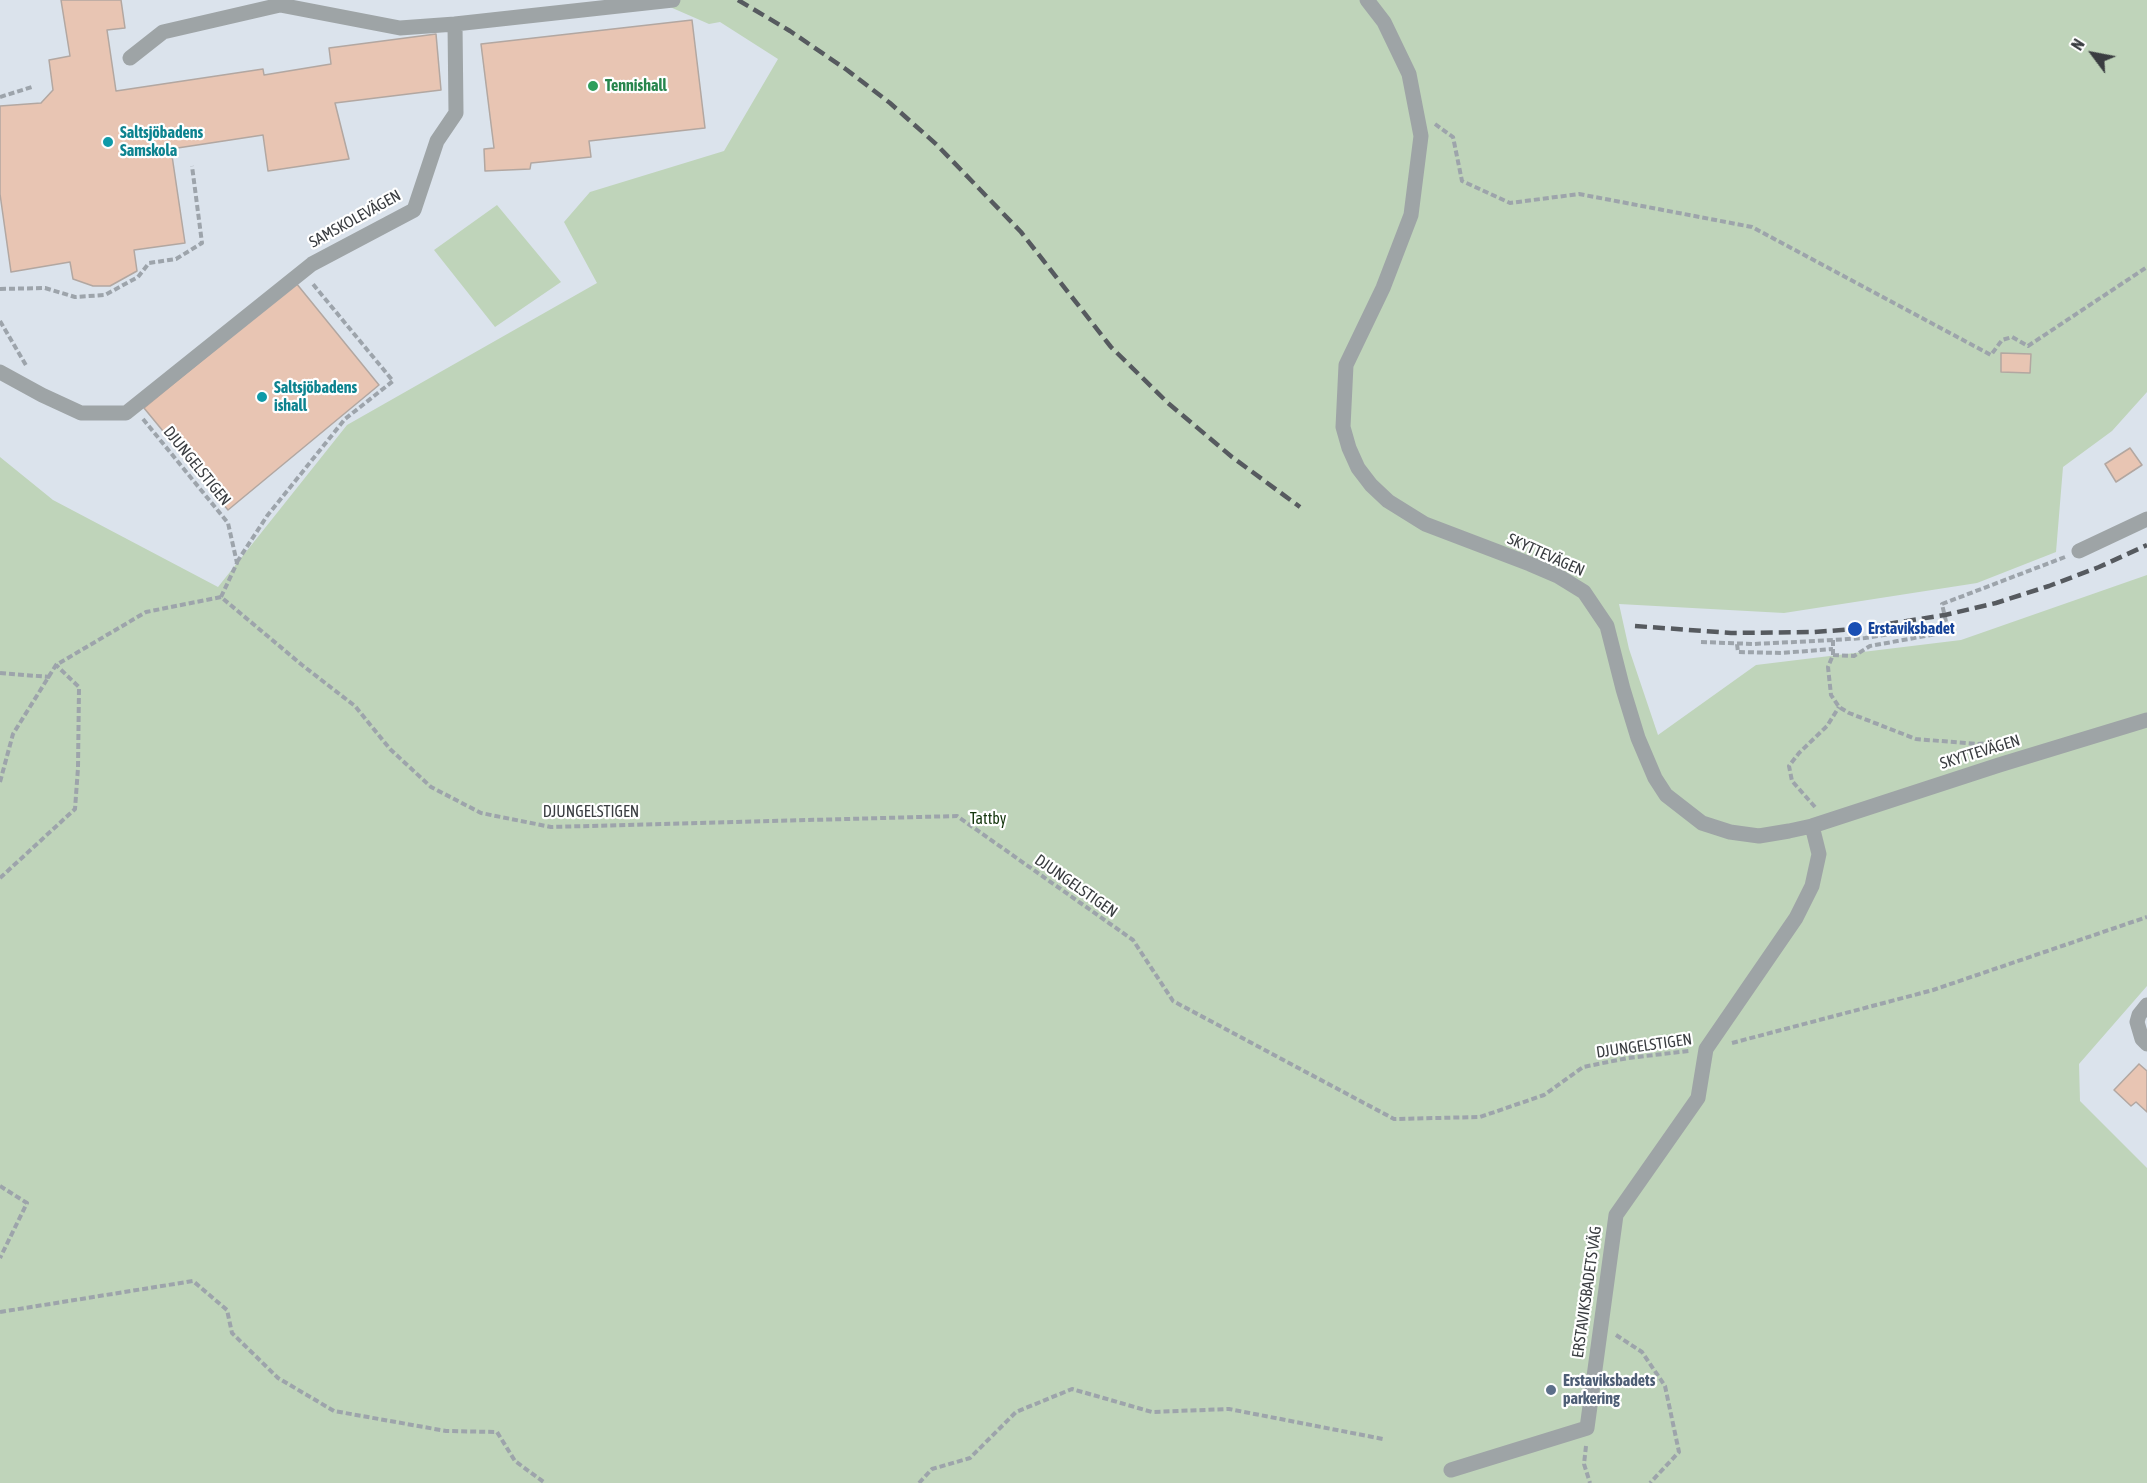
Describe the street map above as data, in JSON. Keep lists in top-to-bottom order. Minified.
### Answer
{"streets":{"street":["SAMSKOLEVÄGEN","SKYTTEVÄGEN","ERSTAVIKSBADETS VÄG"],"path":["DJUNGELSTIGEN"]},"crossings":[["SAMSKOLEVÄGEN","DJUNGELSTIGEN"],["DJUNGELSTIGEN","ERSTAVIKSBADETS VÄG"],["SKYTTEVÄGEN","ERSTAVIKSBADETS VÄG"]],"parks":["Tattby"],"places":["Tennishall","Saltsjöbadens Samskola","Saltsjöbadens ishall","Erstaviksbadet","Erstaviksbadets parkering"],"north":"top left"}
